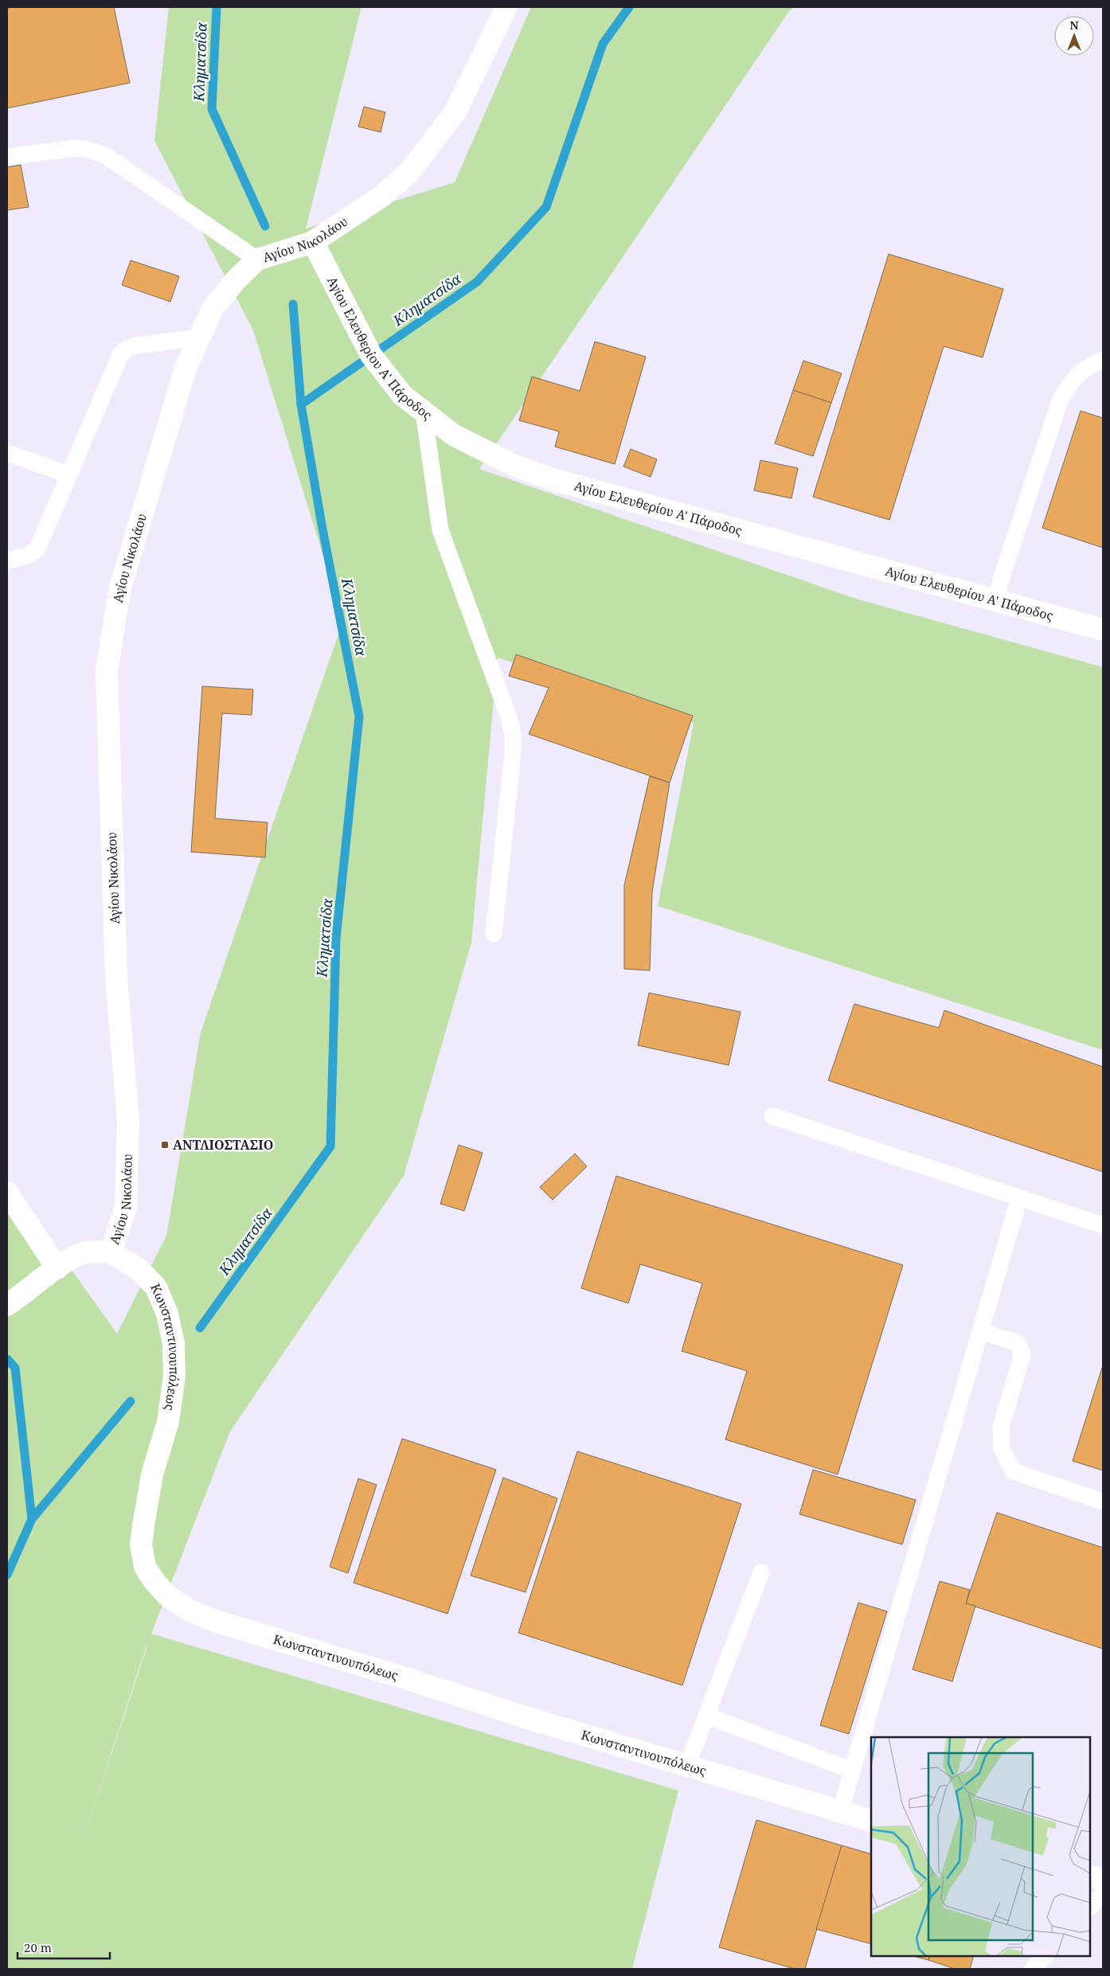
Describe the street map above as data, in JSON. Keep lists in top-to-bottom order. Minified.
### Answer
{"streets":{"street":["Αγίου Νικολάου","Αγίου Ελευθερίου Α' Πάροδος","Κωνσταντινουπόλεως"]},"crossings":[["Αγίου Νικολάου","Αγίου Ελευθερίου Α' Πάροδος"],["Αγίου Νικολάου","Κωνσταντινουπόλεως"]],"water":["Κληματσίδα"],"places":{"transit":["ΑΝΤΛΙΟΣΤΑΣΙΟ"]},"scale_bar":"20 m","north":"top"}
